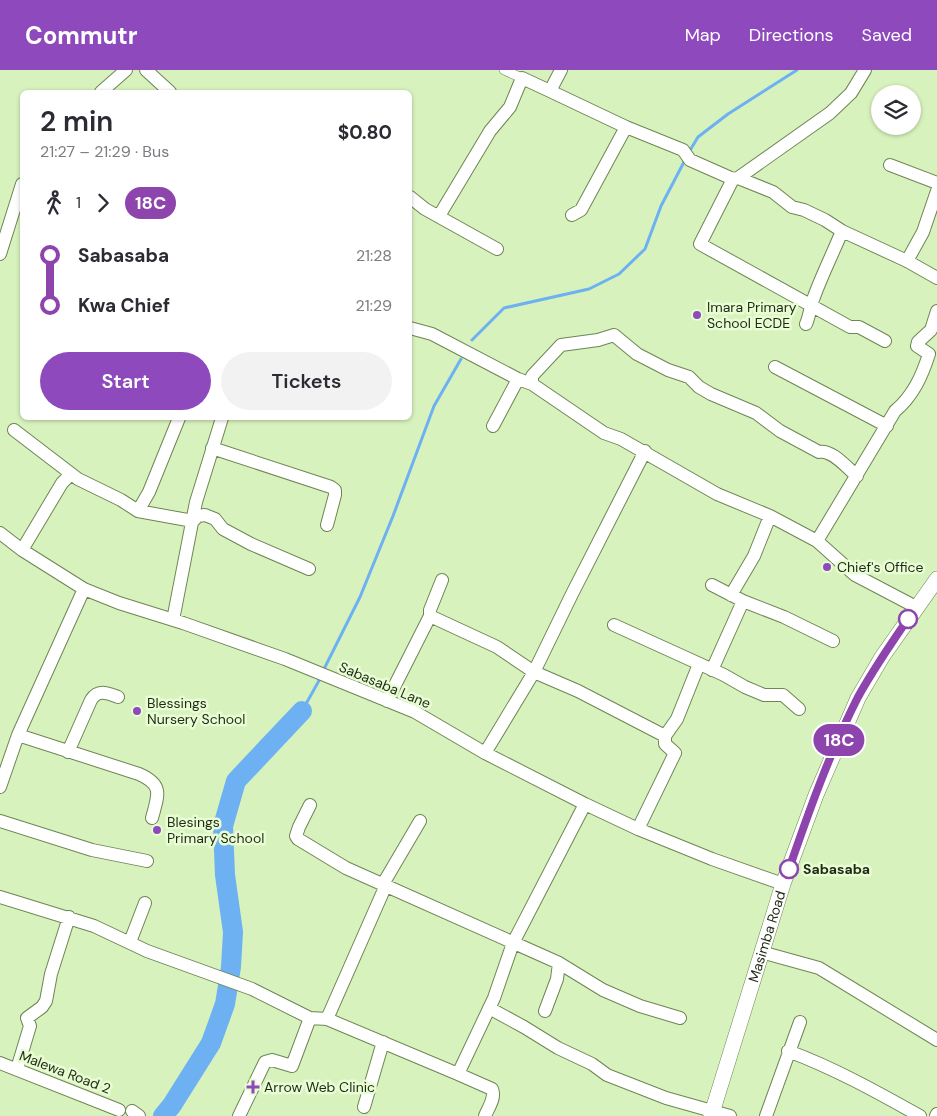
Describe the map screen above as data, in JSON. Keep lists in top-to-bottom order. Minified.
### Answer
{"streets":{"street":["Sabasaba Lane","Masimba Road","Malewa Road 2"]},"crossings":[["Sabasaba Lane","Masimba Road"]],"places":{"other":["Imara Primary School ECDE","Chief's Office","Blessings Nursery School","Blesings Primary School","Sabasaba"],"health":["Arrow Web Clinic"]},"lines":["bus line 18C"],"page":{"header":"Commutr","nav":["Map","Directions","Saved"],"on_map":"18C","heading":["2 min","21:27 – 21:29 · Bus","$0.80"],"legs":["1","18C"],"list":[{"name":"Sabasaba","value":"21:28"},{"name":"Kwa Chief","value":"21:29"}],"buttons":["Start","Tickets"]}}
